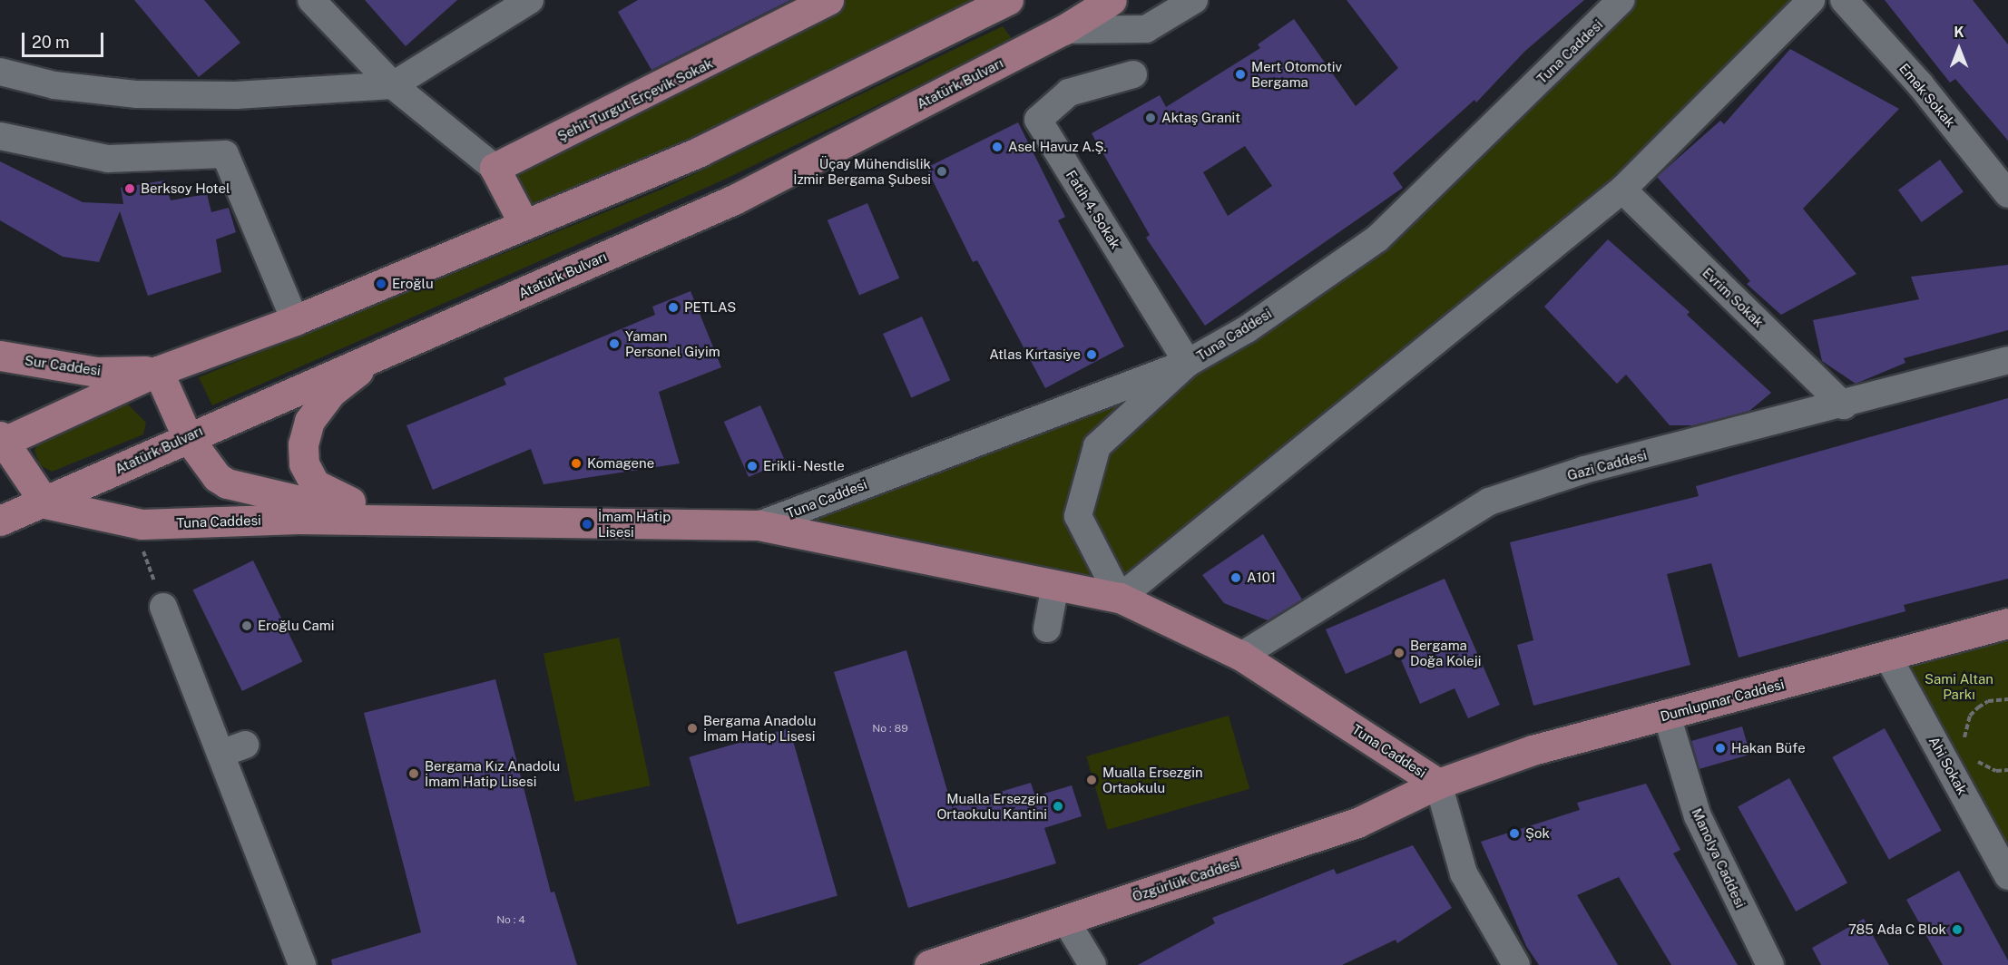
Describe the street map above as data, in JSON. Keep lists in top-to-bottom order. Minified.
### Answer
{"streets":{"main road":["Tuna Caddesi","Atatürk Bulvarı","Şehit Turgut Erçevik Sokak","Sur Caddesi","Dumlupınar Caddesi","Özgürlük Caddesi"],"street":["Emek Sokak","Fatih 4. Sokak","Evrim Sokak","Gazi Caddesi","Ahi Sokak","Manolya Caddesi"]},"crossings":[["Tuna Caddesi","Atatürk Bulvarı"],["Tuna Caddesi","Fatih 4. Sokak"],["Tuna Caddesi","Sur Caddesi"],["Tuna Caddesi","Gazi Caddesi"],["Tuna Caddesi","Dumlupınar Caddesi"],["Tuna Caddesi","Özgürlük Caddesi"],["Evrim Sokak","Gazi Caddesi"],["Dumlupınar Caddesi","Ahi Sokak"],["Dumlupınar Caddesi","Manolya Caddesi"],["Dumlupınar Caddesi","Özgürlük Caddesi"]],"parks":["Sami Altan Parkı"],"places":["Mert Otomotiv Bergama","Aktaş Granit","Asel Havuz A.Ş.","Üçay Mühendislik İzmir Bergama Şubesi","Berksoy Hotel","Eroğlu","PETLAS","Yaman Personel Giyim","Atlas Kırtasiye","Komagene","Erikli - Nestle","İmam Hatip Lisesi","A101","Eroğlu Cami","Bergama Doğa Koleji","Bergama Anadolu İmam Hatip Lisesi","Hakan Büfe","Bergama Kız Anadolu İmam Hatip Lisesi","Mualla Ersezgin Ortaokulu","Mualla Ersezgin Ortaokulu Kantini","Şok","785 Ada C Blok"],"house_numbers":["No : 89","No : 4"],"scale_bar":"20 m","north":"top"}
